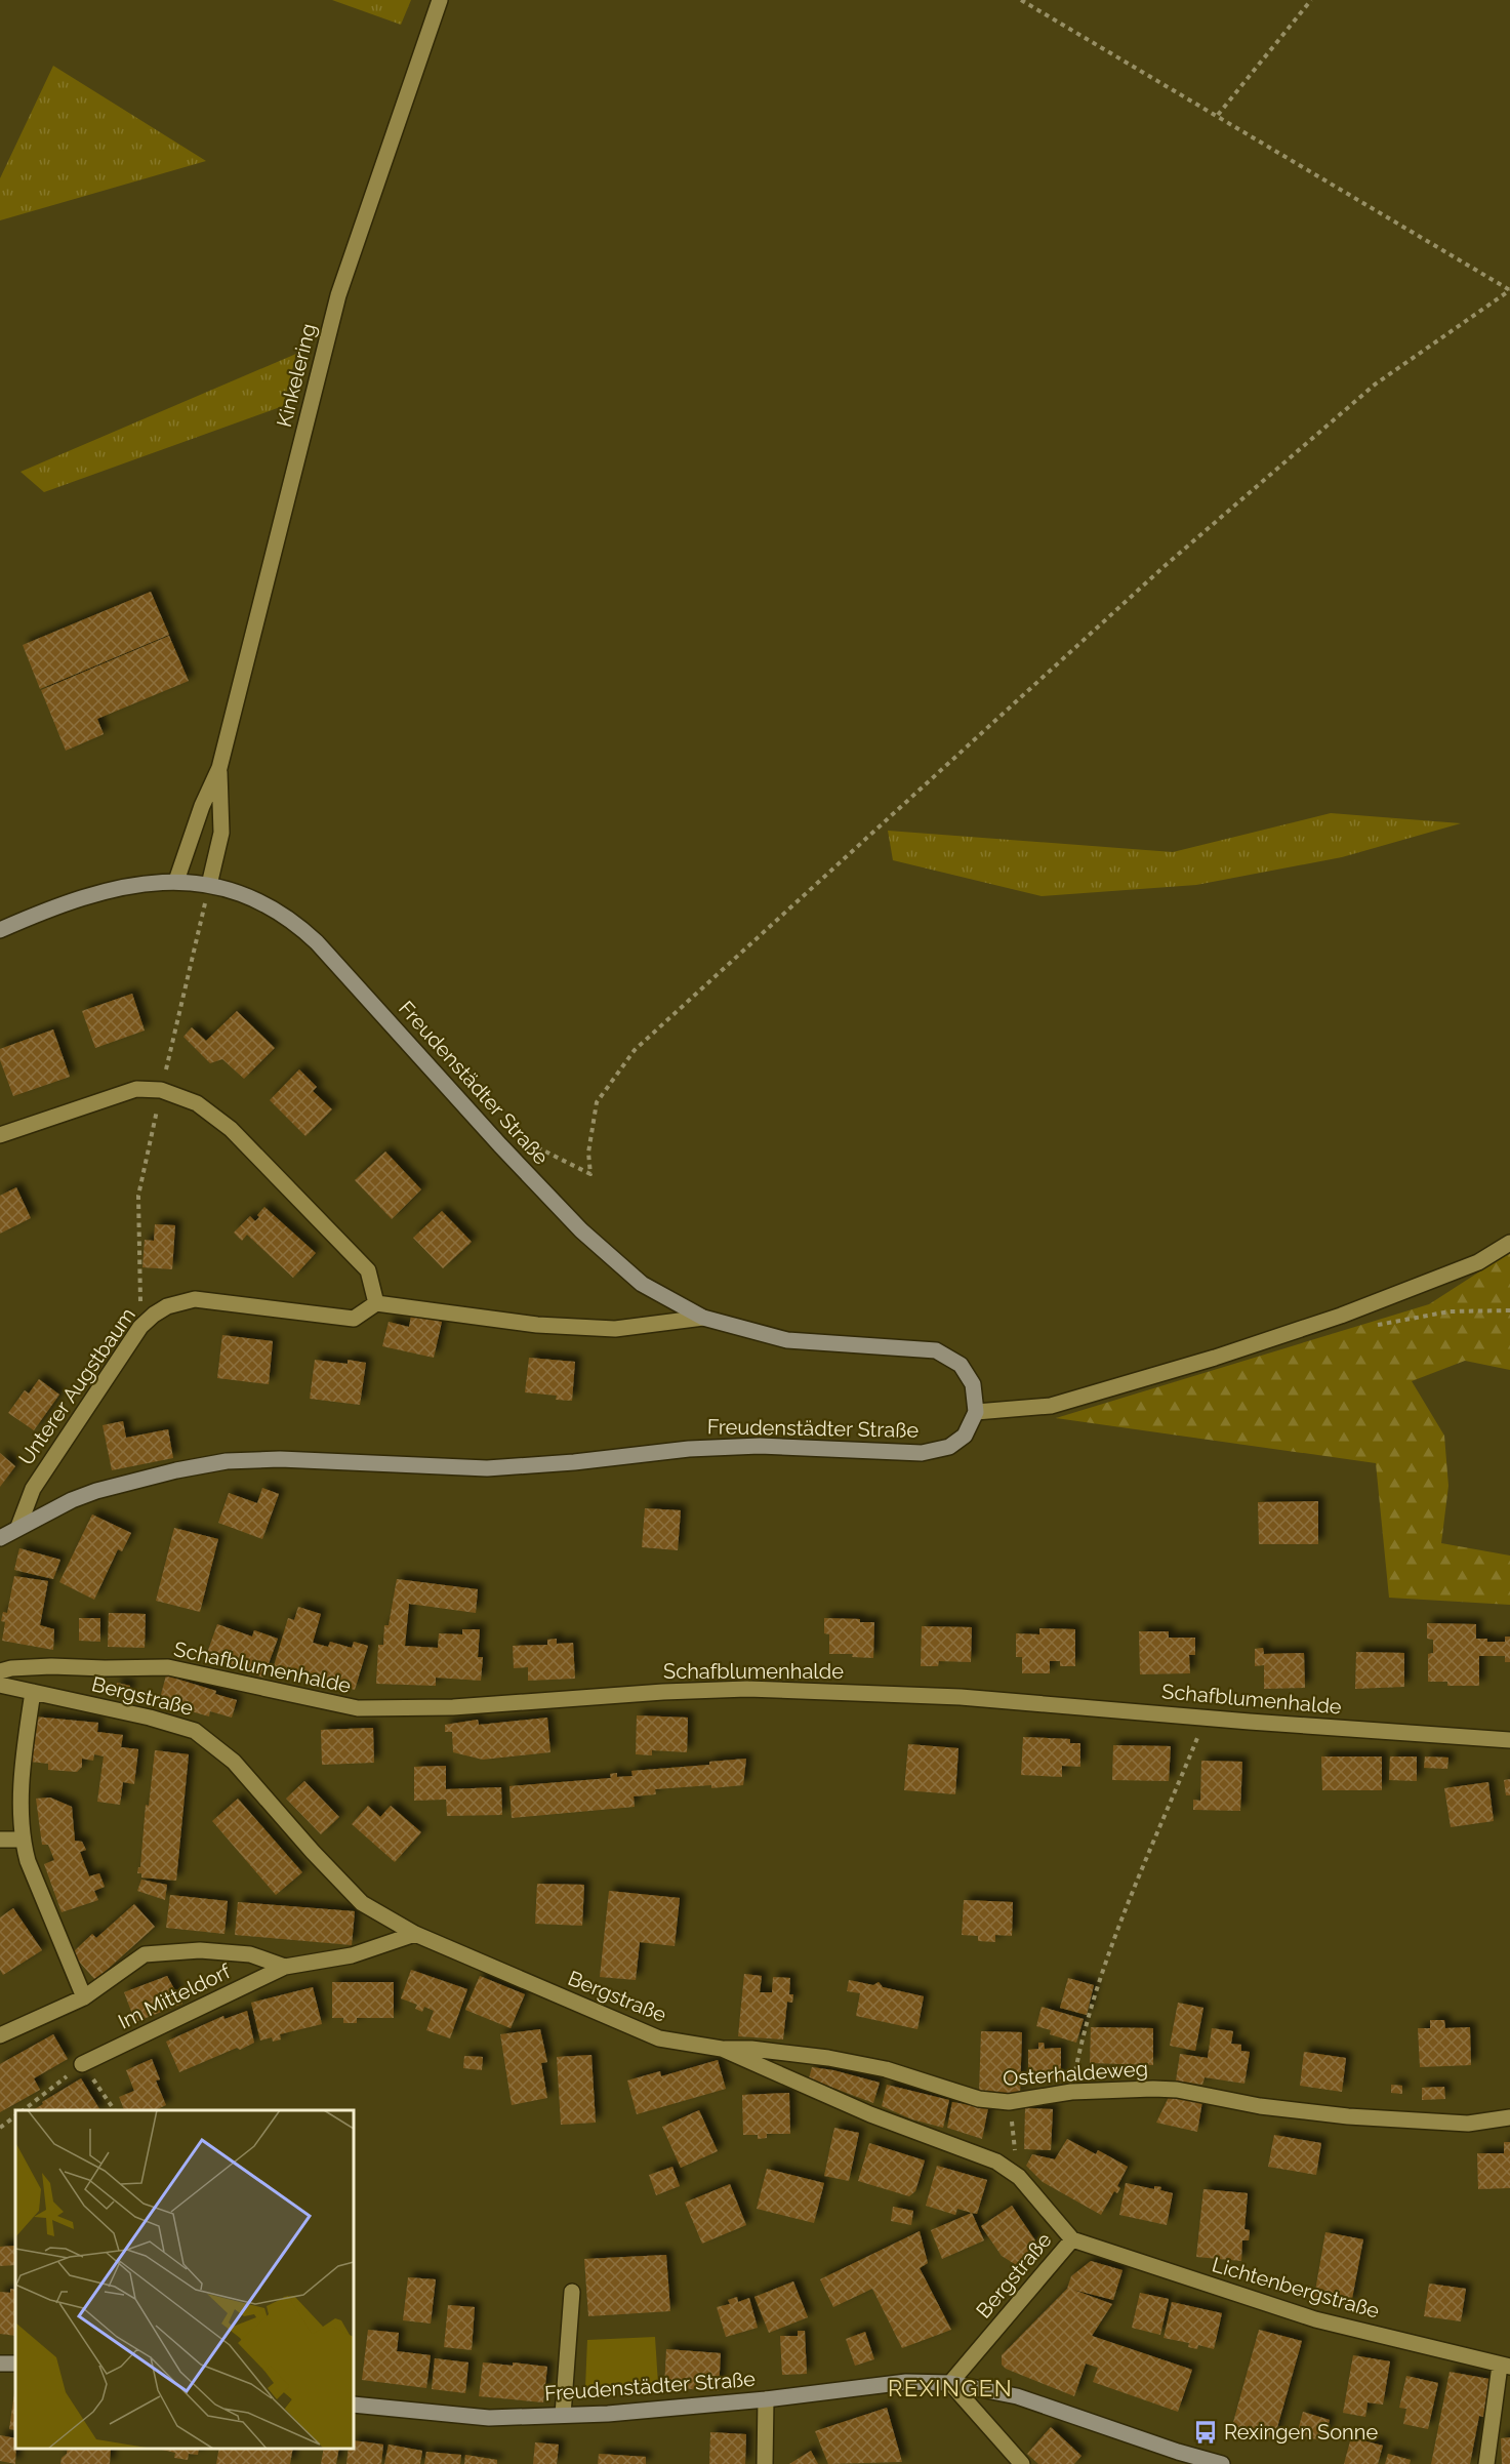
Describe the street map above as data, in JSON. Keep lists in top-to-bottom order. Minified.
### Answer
{"streets":{"street":["Kinkelering","Freudenstädter Straße","Unterer Augstbaum","Schafblumenhalde","Bergstraße","Im Mitteldorf","Osterhaldeweg","Lichtenbergstraße"]},"crossings":[["Kinkelering","Freudenstädter Straße"],["Freudenstädter Straße","Unterer Augstbaum"],["Freudenstädter Straße","Bergstraße"],["Bergstraße","Im Mitteldorf"],["Bergstraße","Osterhaldeweg"],["Bergstraße","Lichtenbergstraße"]],"districts":["REXINGEN"],"places":{"bus stop":["Rexingen Sonne"]}}
